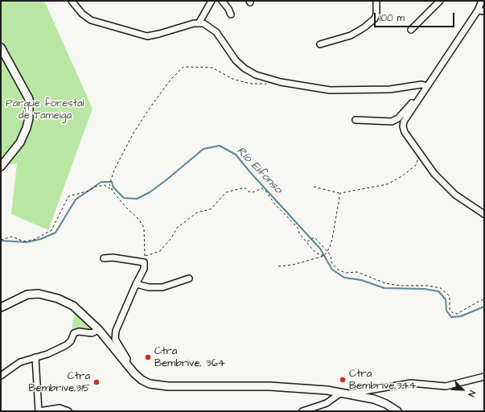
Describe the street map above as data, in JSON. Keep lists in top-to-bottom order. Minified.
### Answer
{"water":["Río Eifonso"],"parks":["Parque forestal de Tameiga"],"places":["Ctra Bembrive, 364","Ctra Bembrive,344","Ctra Bembrive,315"],"scale_bar":"100 m","north":"bottom right"}
